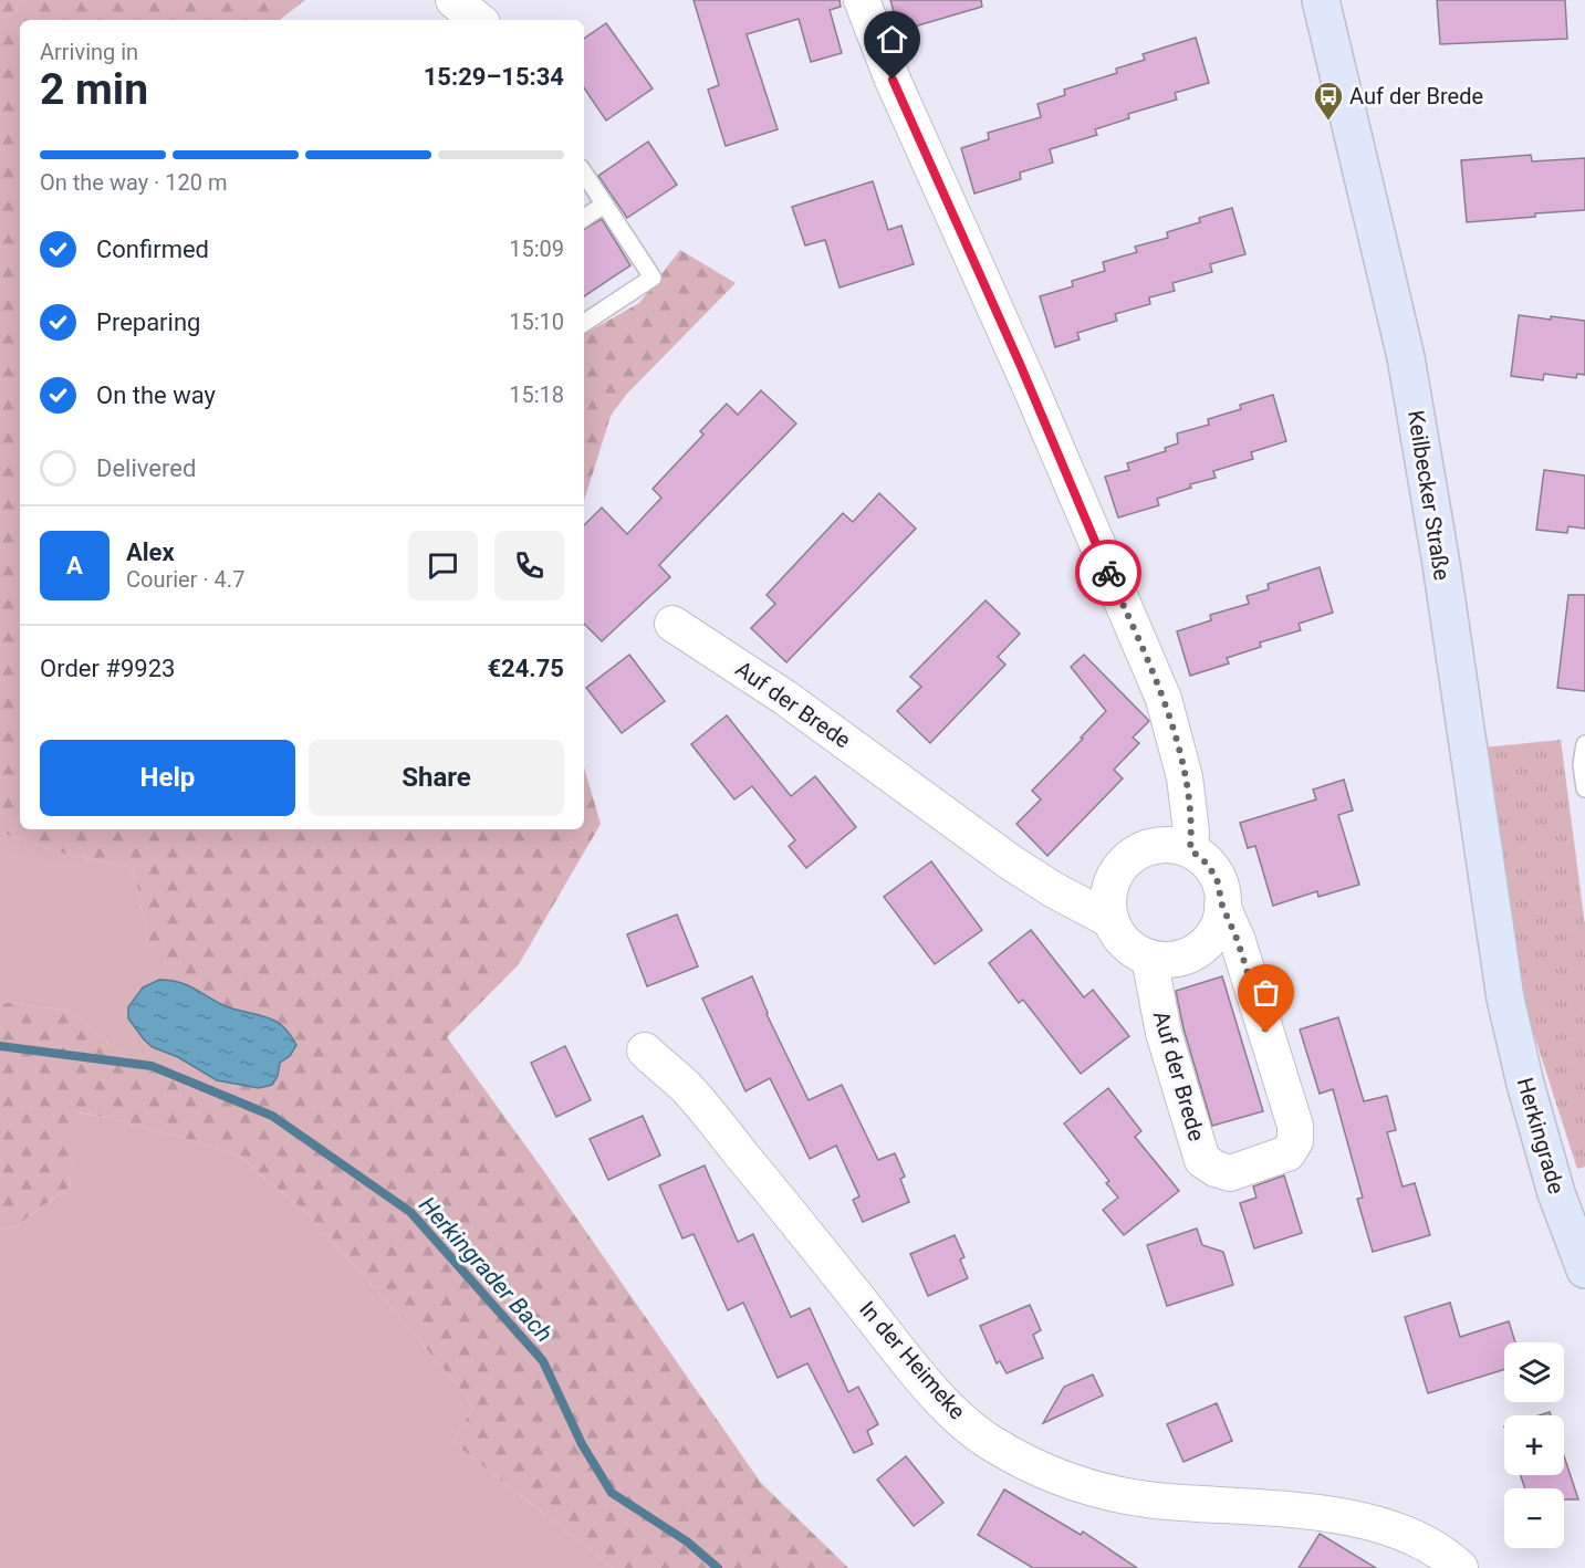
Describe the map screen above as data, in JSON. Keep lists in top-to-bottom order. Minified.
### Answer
{"streets":{"main road":["Keilbecker Straße","Herkingrade"],"street":["Auf der Brede","In der Heimeke"]},"crossings":[["Keilbecker Straße","Herkingrade"]],"water":["Herkingrader Bach"],"places":{"bus stop":["Auf der Brede"]},"page":{"heading":["2 min","Arriving in","15:29–15:34"],"panel":["Alex","Courier · 4.7","Order #9923","€24.75"],"bar":"On the way · 120 m","list":[["Confirmed","15:09"],["Preparing","15:10"],["On the way","15:18"],"Delivered"],"round":"A","buttons":["Help","Share"],"map_buttons":["+","−"]}}
